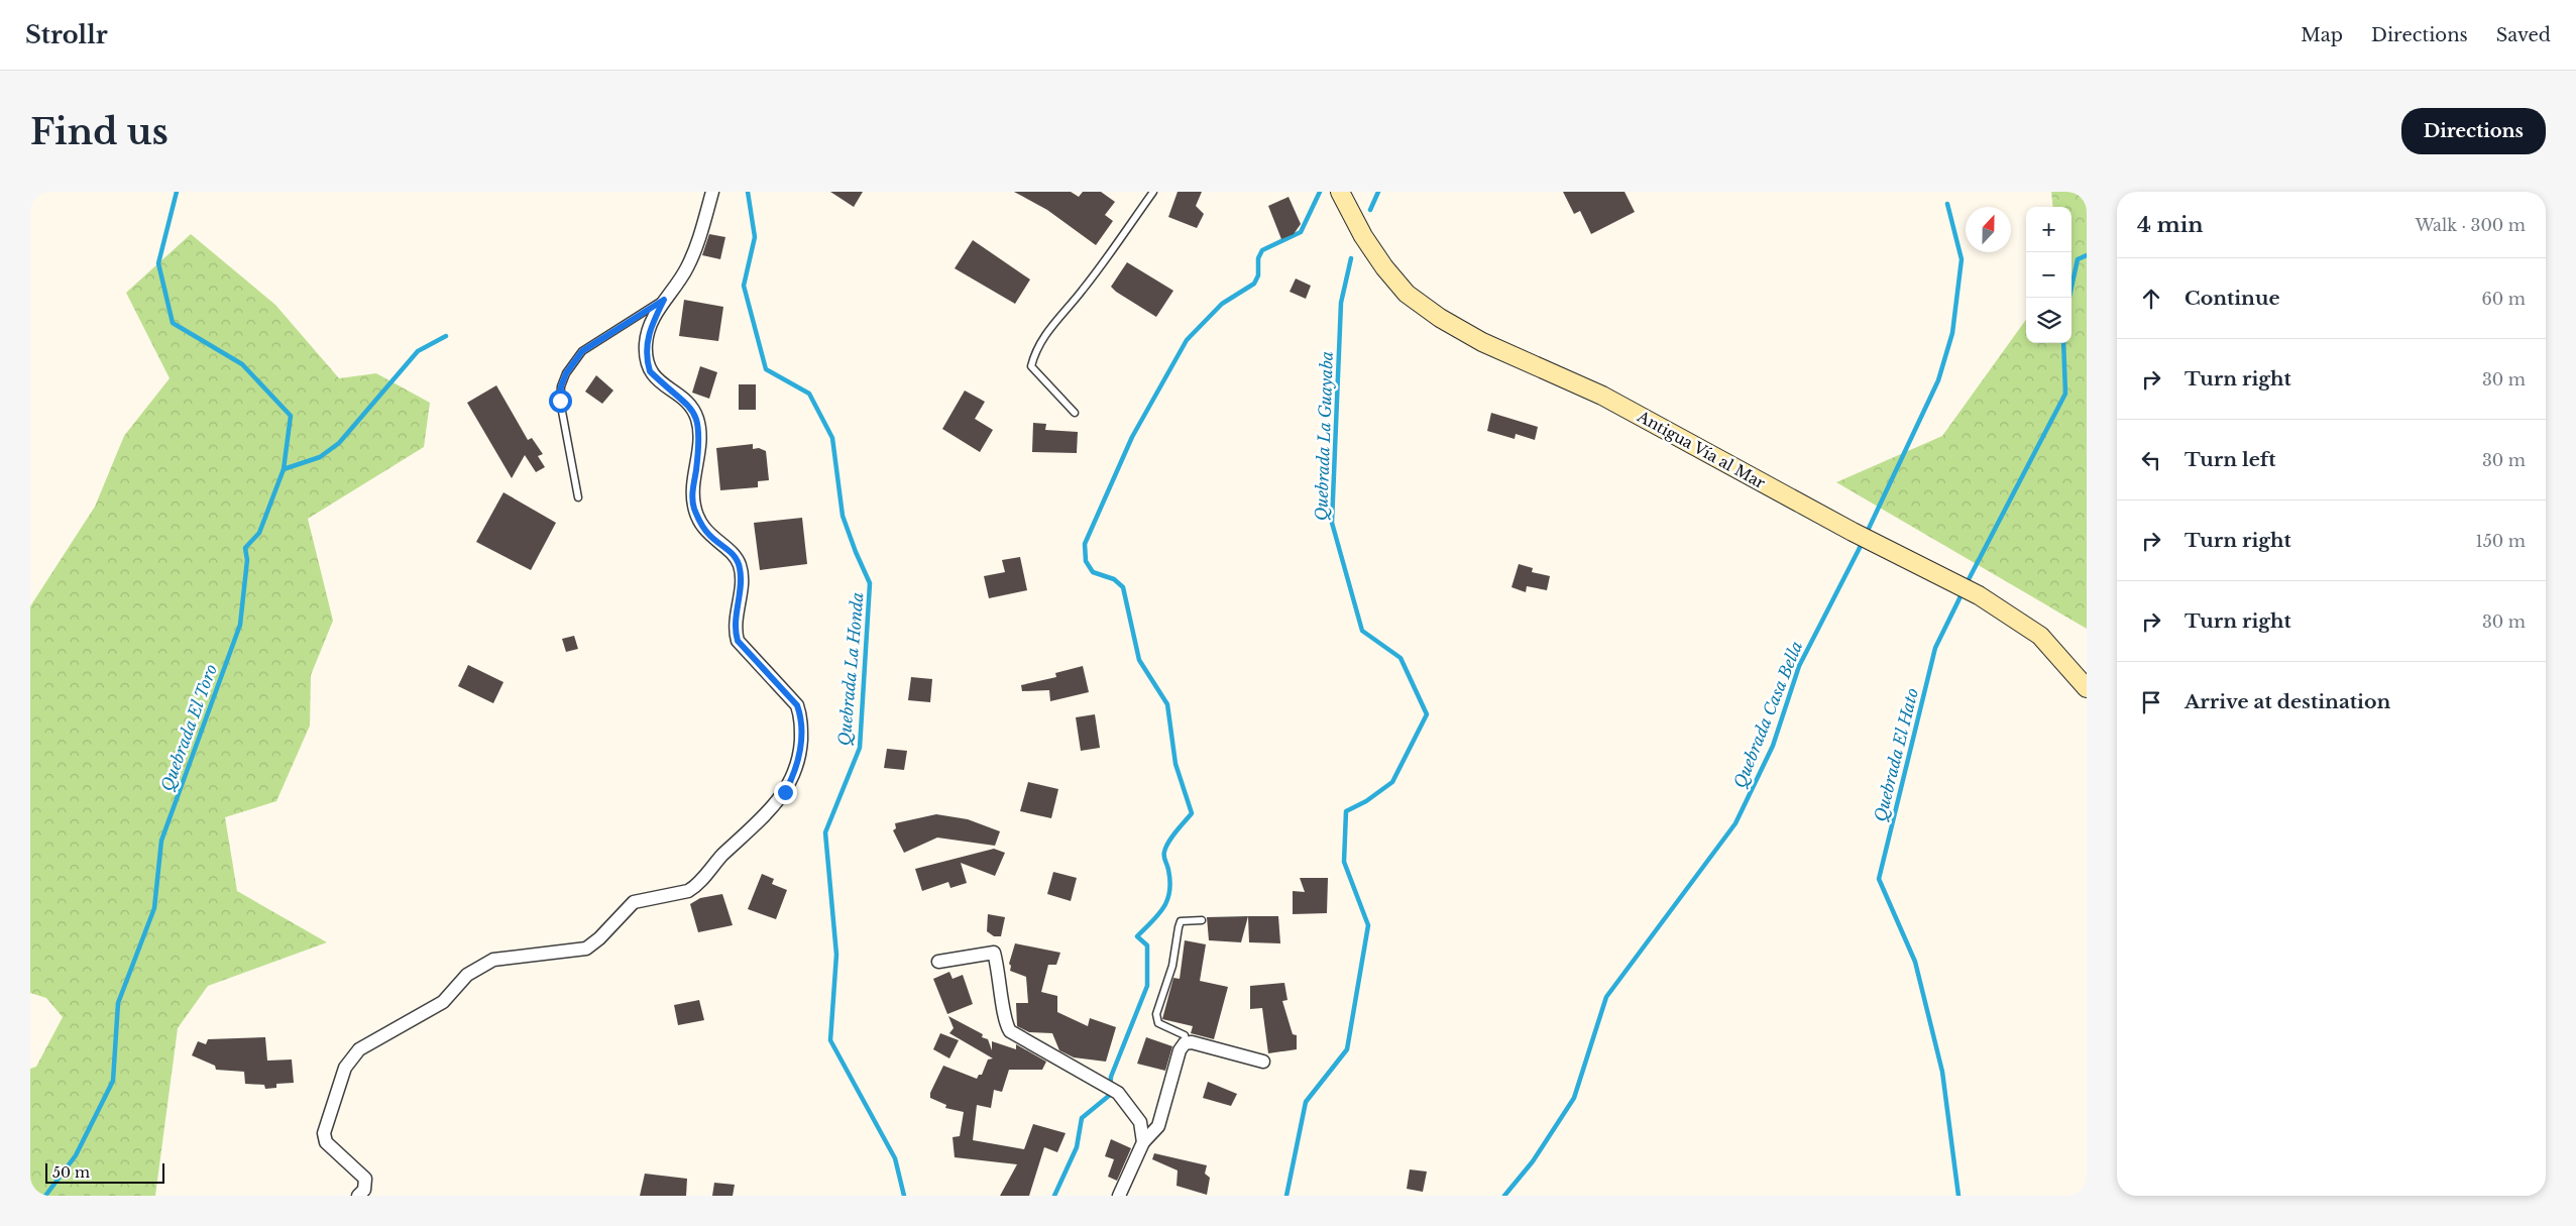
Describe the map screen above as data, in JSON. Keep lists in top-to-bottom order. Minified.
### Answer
{"streets":{"main road":["Antigua Vía al Mar"]},"water":["Quebrada La Guayaba","Quebrada La Honda","Quebrada Casa Bella","Quebrada El Toro","Quebrada El Hato"],"scale_bar":"50 m","north":"top","page":{"header":"Strollr","nav":["Map","Directions","Saved"],"buttons":"Directions","title":"Find us","heading":["4 min","Walk · 300 m"],"map_buttons":["+","−"],"list":[["Continue","60 m"],["Turn right","30 m"],["Turn left","30 m"],["Turn right","150 m"],["Turn right","30 m"],"Arrive at destination"],"scale":"50 m"}}
